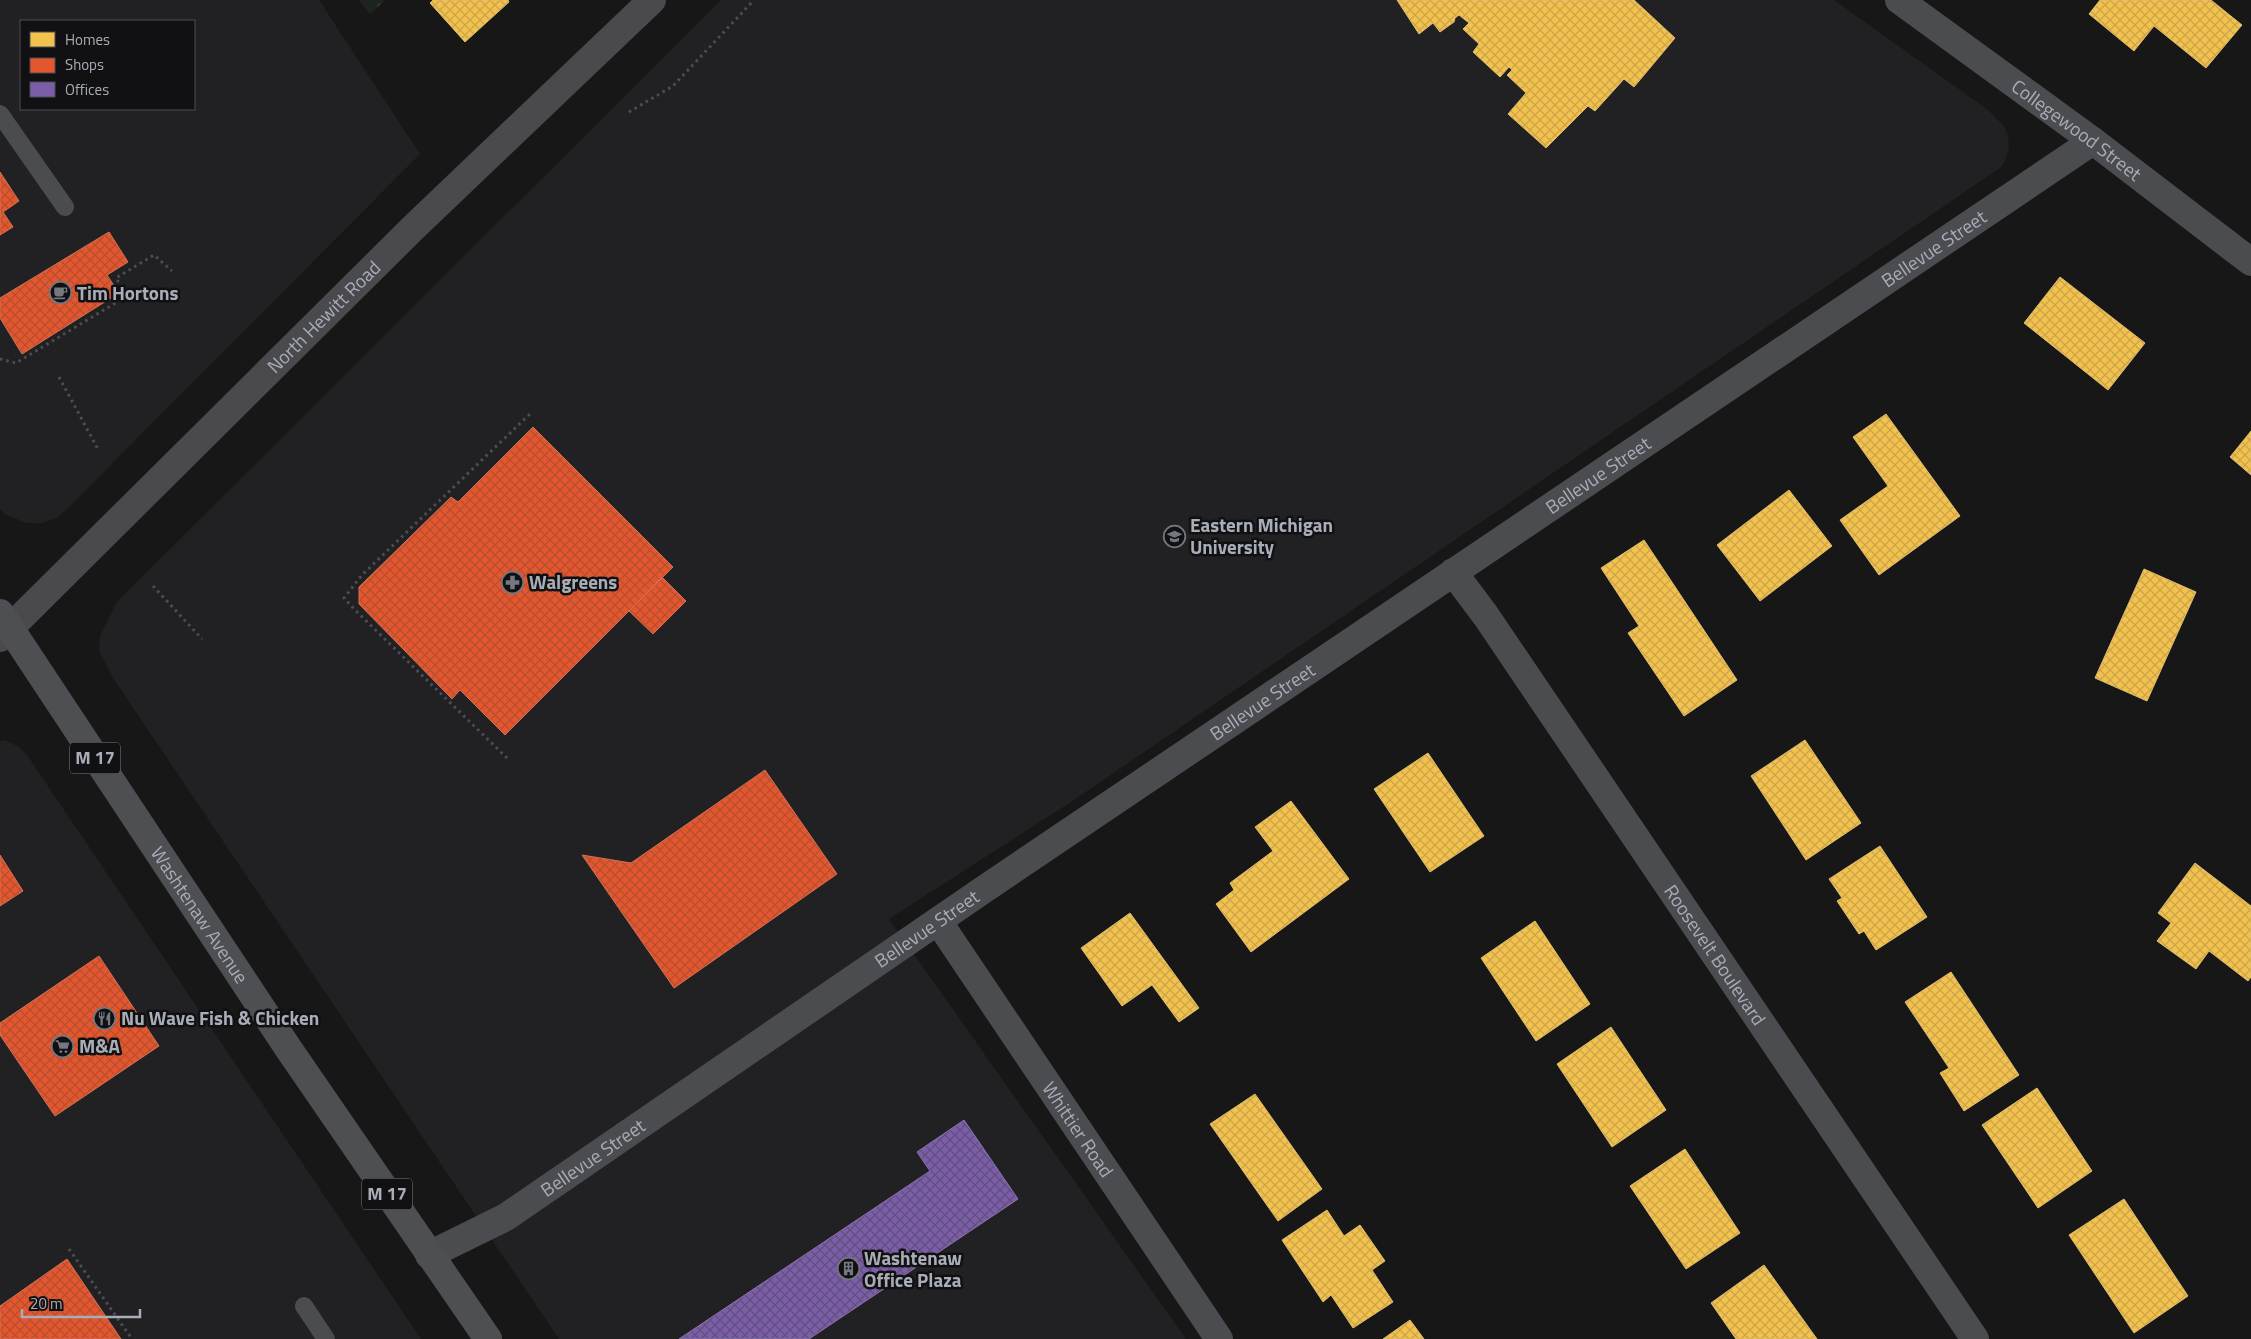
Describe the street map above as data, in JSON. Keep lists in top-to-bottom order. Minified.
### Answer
{"streets":{"main road":["North Hewitt Road","M 17","Washtenaw Avenue"],"street":["Collegewood Street","Bellevue Street","Roosevelt Boulevard","Whittier Road"]},"crossings":[["Collegewood Street","Bellevue Street"],["Bellevue Street","Washtenaw Avenue"],["Bellevue Street","Roosevelt Boulevard"],["Bellevue Street","Whittier Road"],["North Hewitt Road","Washtenaw Avenue"]],"places":{"cafe":["Tim Hortons"],"school or university":["Eastern Michigan University"],"pharmacy":["Walgreens"],"restaurant":["Nu Wave Fish & Chicken"],"supermarket":["M&A"],"building":["Washtenaw Office Plaza"]},"legend":["Homes","Shops","Offices"],"scale_bar":"20 m"}
